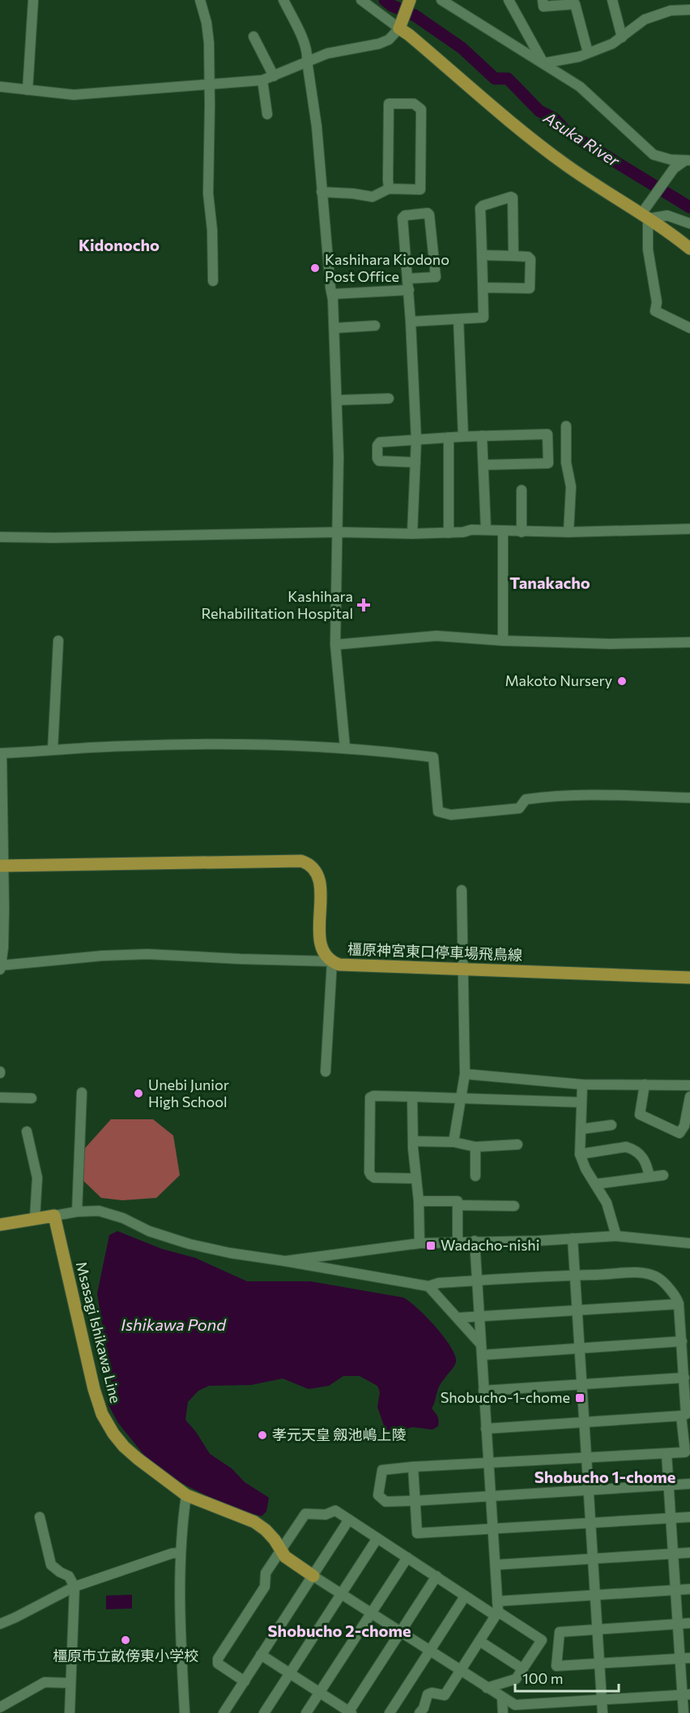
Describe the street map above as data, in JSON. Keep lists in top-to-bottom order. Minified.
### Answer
{"streets":{"main road":["橿原神宮東口停車場飛鳥線","Msasagi Ishikawa Line"]},"districts":["Kidonocho","Tanakacho","Shobucho 1-chome","Shobucho 2-chome"],"water":["Asuka River","Ishikawa Pond"],"places":{"other":["Kashihara Kiodono Post Office","Makoto Nursery","Unebi Junior High School","孝元天皇 劔池嶋上陵","橿原市立畝傍東小学校"],"health":["Kashihara Rehabilitation Hospital"],"transit":["Wadacho-nishi","Shobucho-1-chome"]},"scale_bar":"100 m"}
